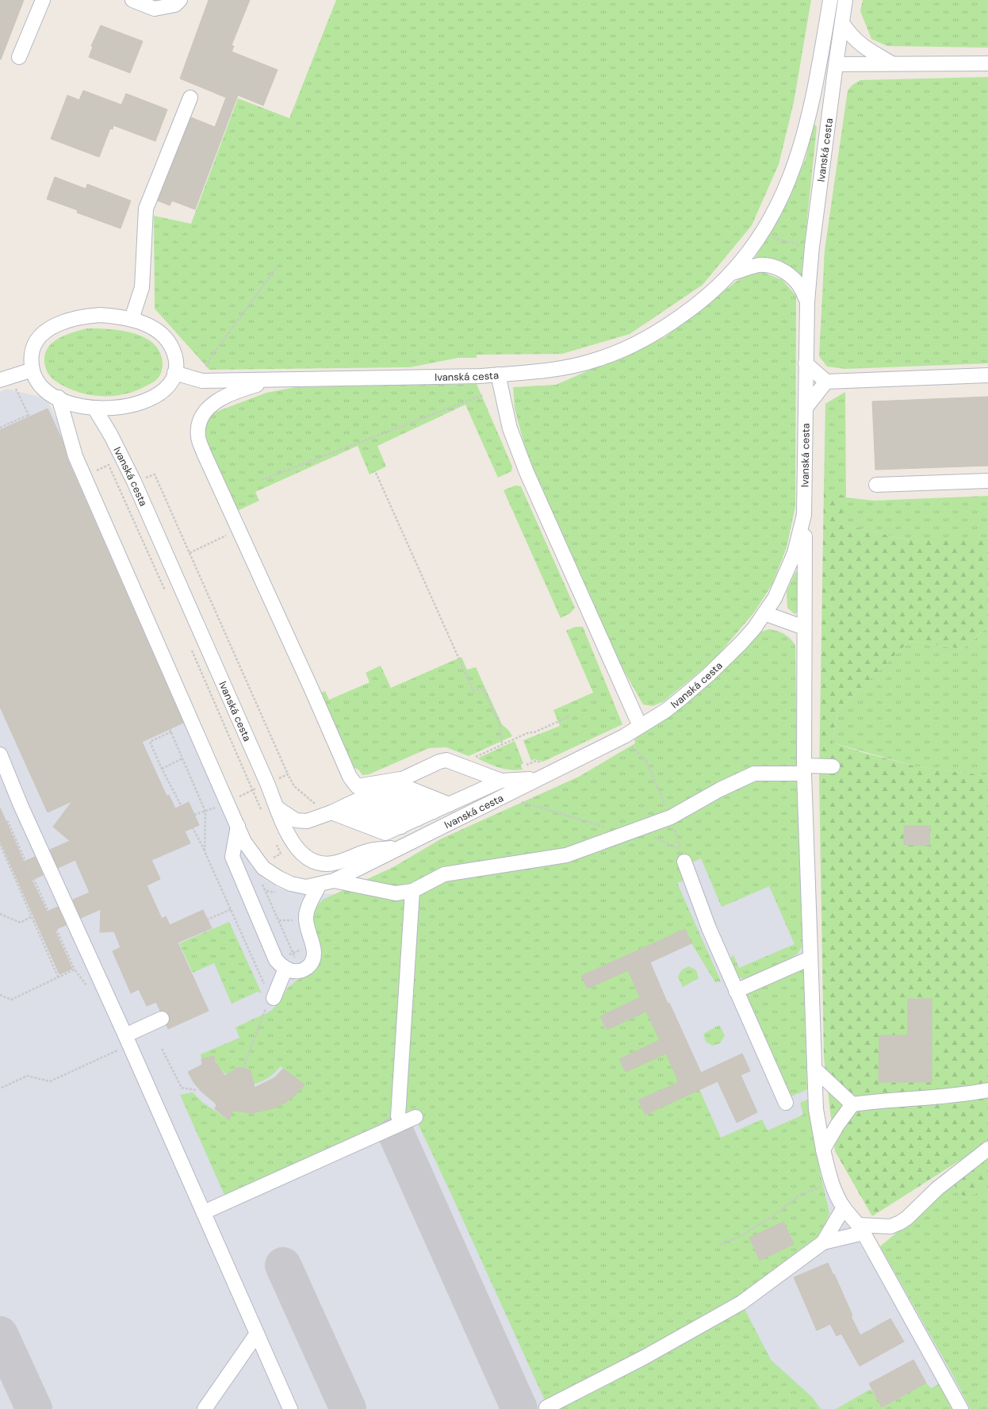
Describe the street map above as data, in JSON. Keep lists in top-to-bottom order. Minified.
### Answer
{"streets":{"street":["Ivanská cesta"]}}
